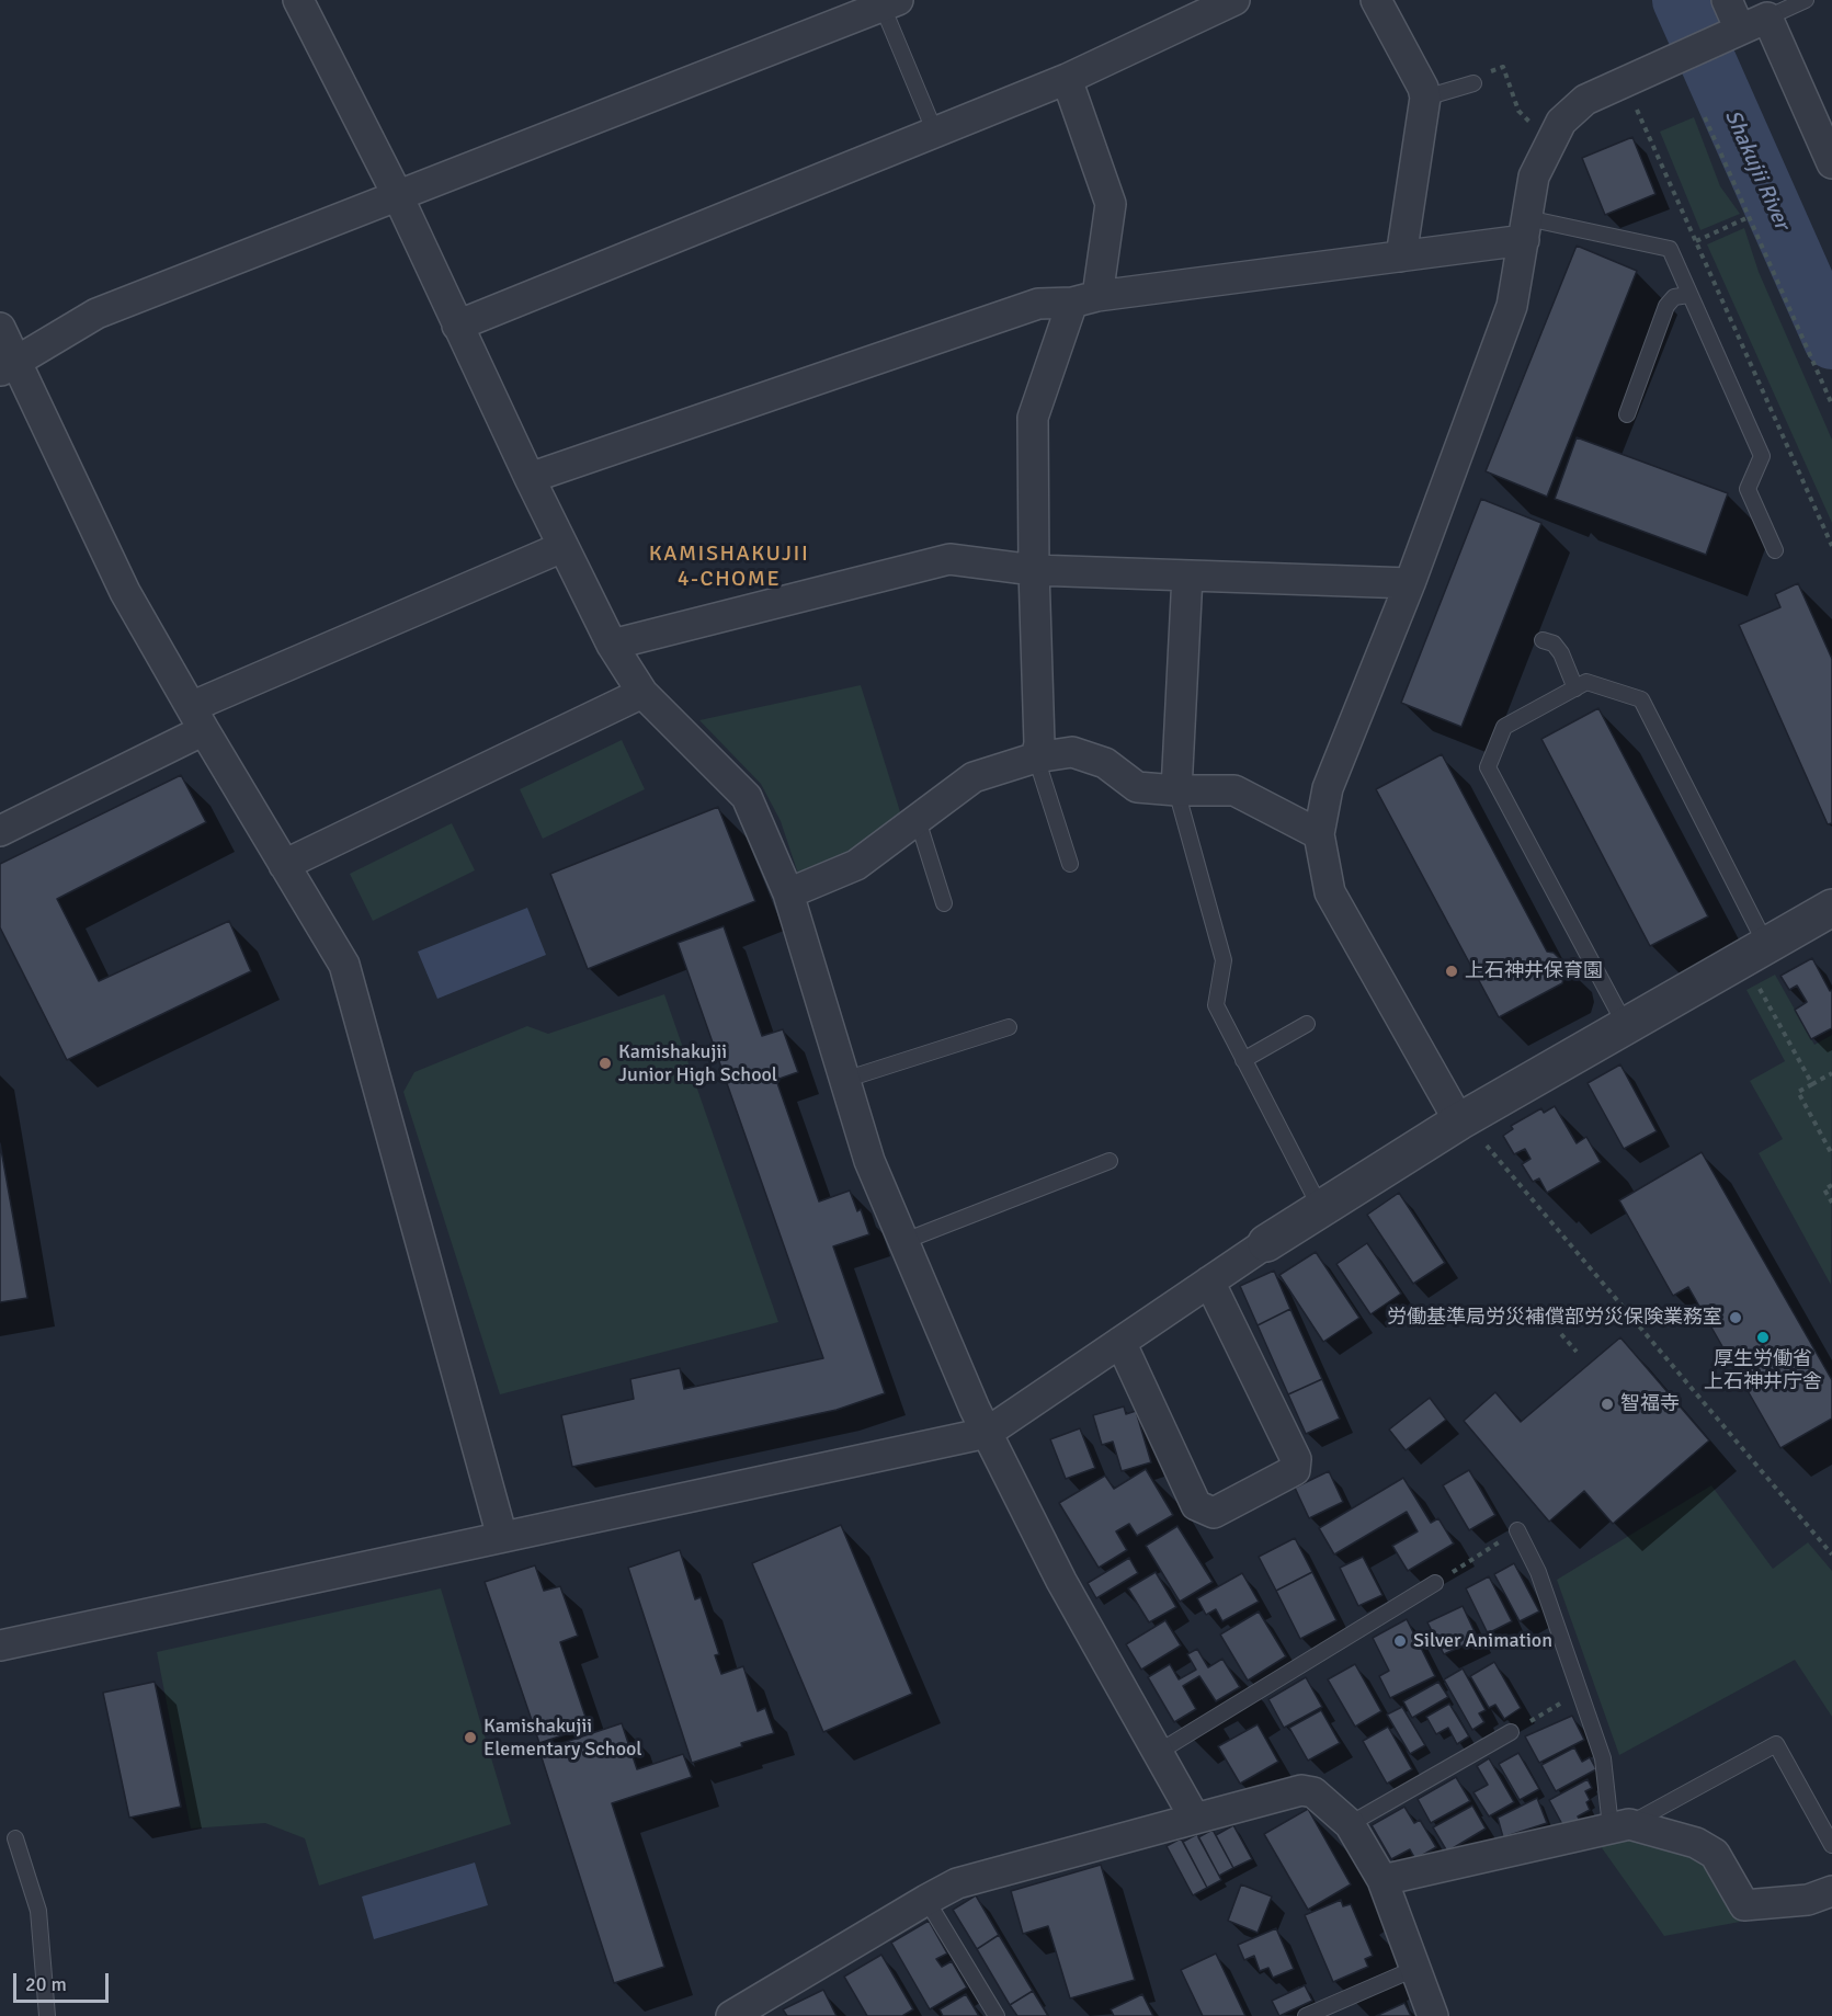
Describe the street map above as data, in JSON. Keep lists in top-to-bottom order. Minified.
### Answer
{"districts":["KAMISHAKUJII 4-CHOME"],"water":["Shakujii River"],"places":["上石神井保育園","Kamishakujii Junior High School","労働基準局労災補償部労災保険業務室","厚生労働省 上石神井庁舎","智福寺","Silver Animation","Kamishakujii Elementary School"],"scale_bar":"20 m"}
